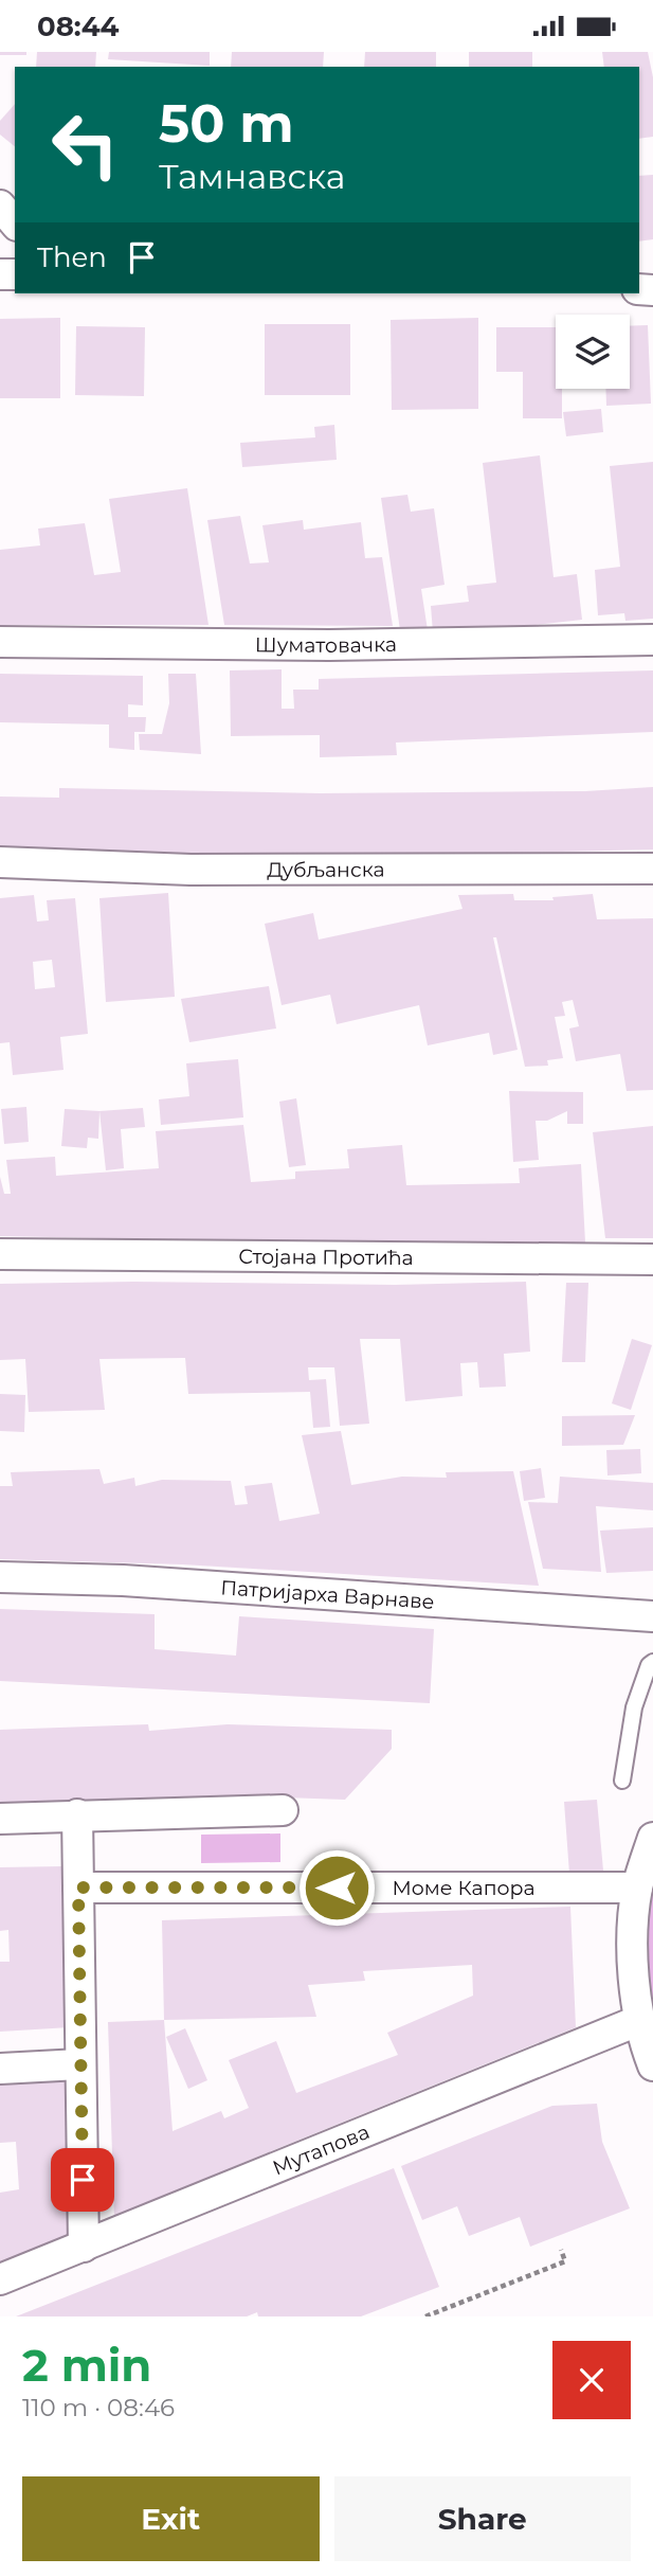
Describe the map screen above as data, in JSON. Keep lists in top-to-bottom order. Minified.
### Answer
{"streets":{"street":["Шуматовачка","Дубљанска","Стојана Протића","Патријарха Варнаве","Моме Капора","Мутапова"]},"page":{"status":"08:44","turn":["50 m","Тамнавска"],"then":"Then","heading":["2 min","110 m · 08:46"],"buttons":["Exit","Share"]}}
